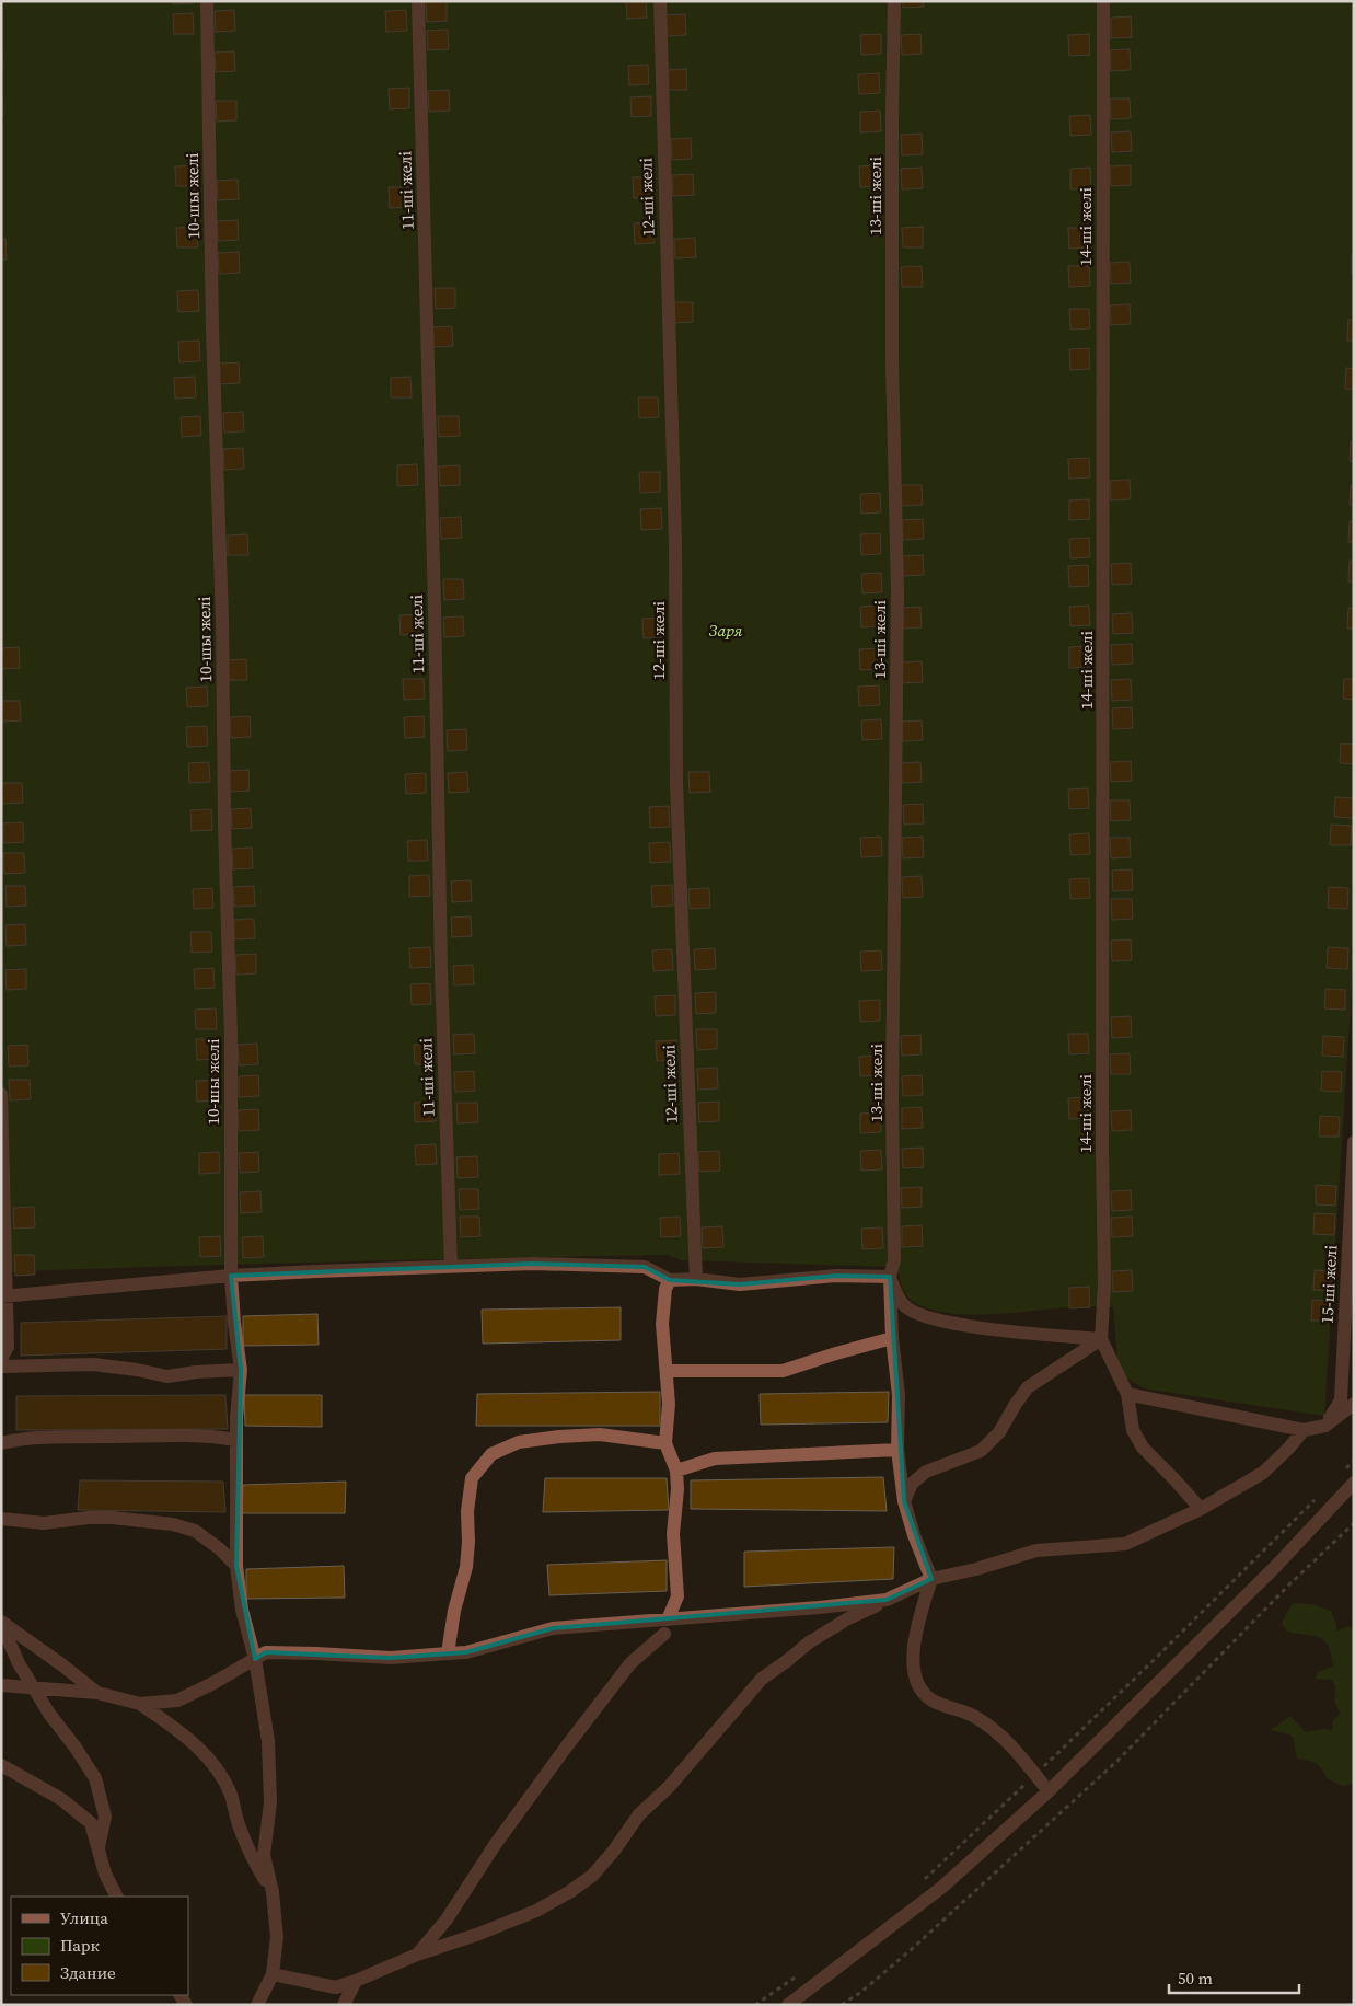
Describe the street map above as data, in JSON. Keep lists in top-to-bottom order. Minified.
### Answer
{"streets":{"street":["11-ші желі","10-шы желі","13-ші желі","12-ші желі","14-ші желі","15-ші желі"]},"parks":["Заря"],"legend":["Улица","Парк","Здание"],"scale_bar":"50 m"}
